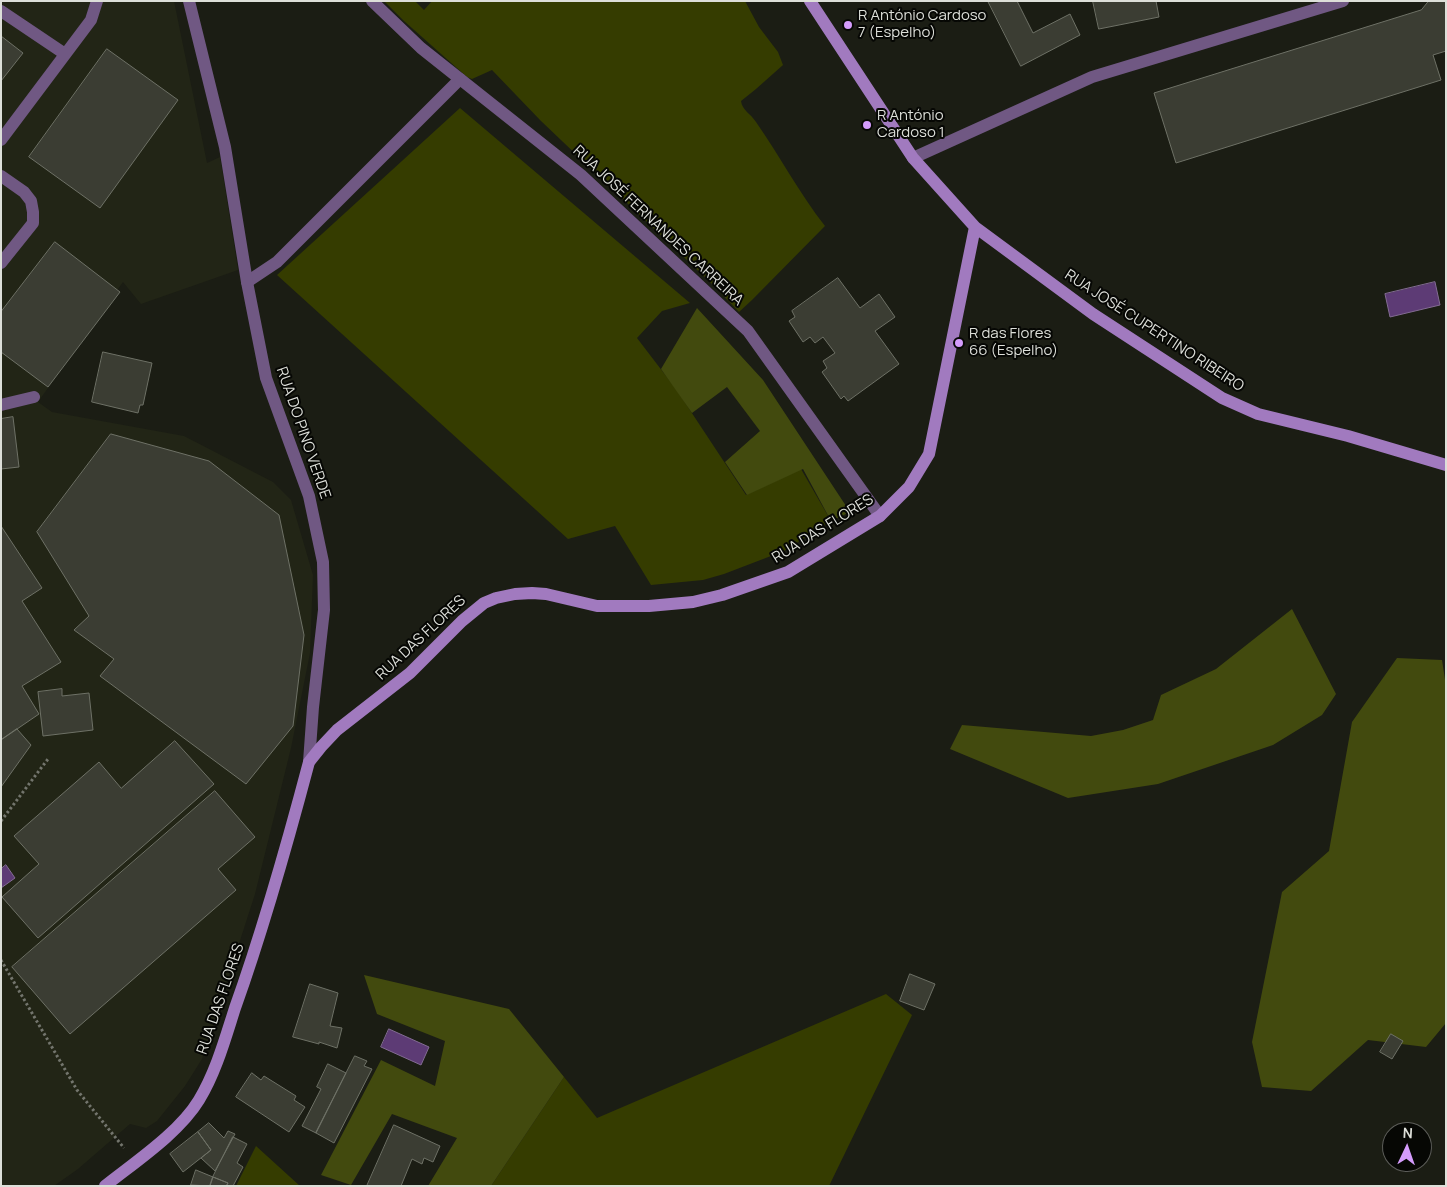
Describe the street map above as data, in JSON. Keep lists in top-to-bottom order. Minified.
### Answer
{"streets":{"main road":["RUA JOSÉ CUPERTINO RIBEIRO","RUA DAS FLORES"],"street":["RUA JOSÉ FERNANDES CARREIRA","RUA DO PINO VERDE"]},"crossings":[["RUA JOSÉ FERNANDES CARREIRA","RUA DAS FLORES"],["RUA JOSÉ CUPERTINO RIBEIRO","RUA DAS FLORES"],["RUA DO PINO VERDE","RUA DAS FLORES"]],"places":["R António Cardoso 7 (Espelho)","R António Cardoso 1","R das Flores 66 (Espelho)"],"north":"top"}
